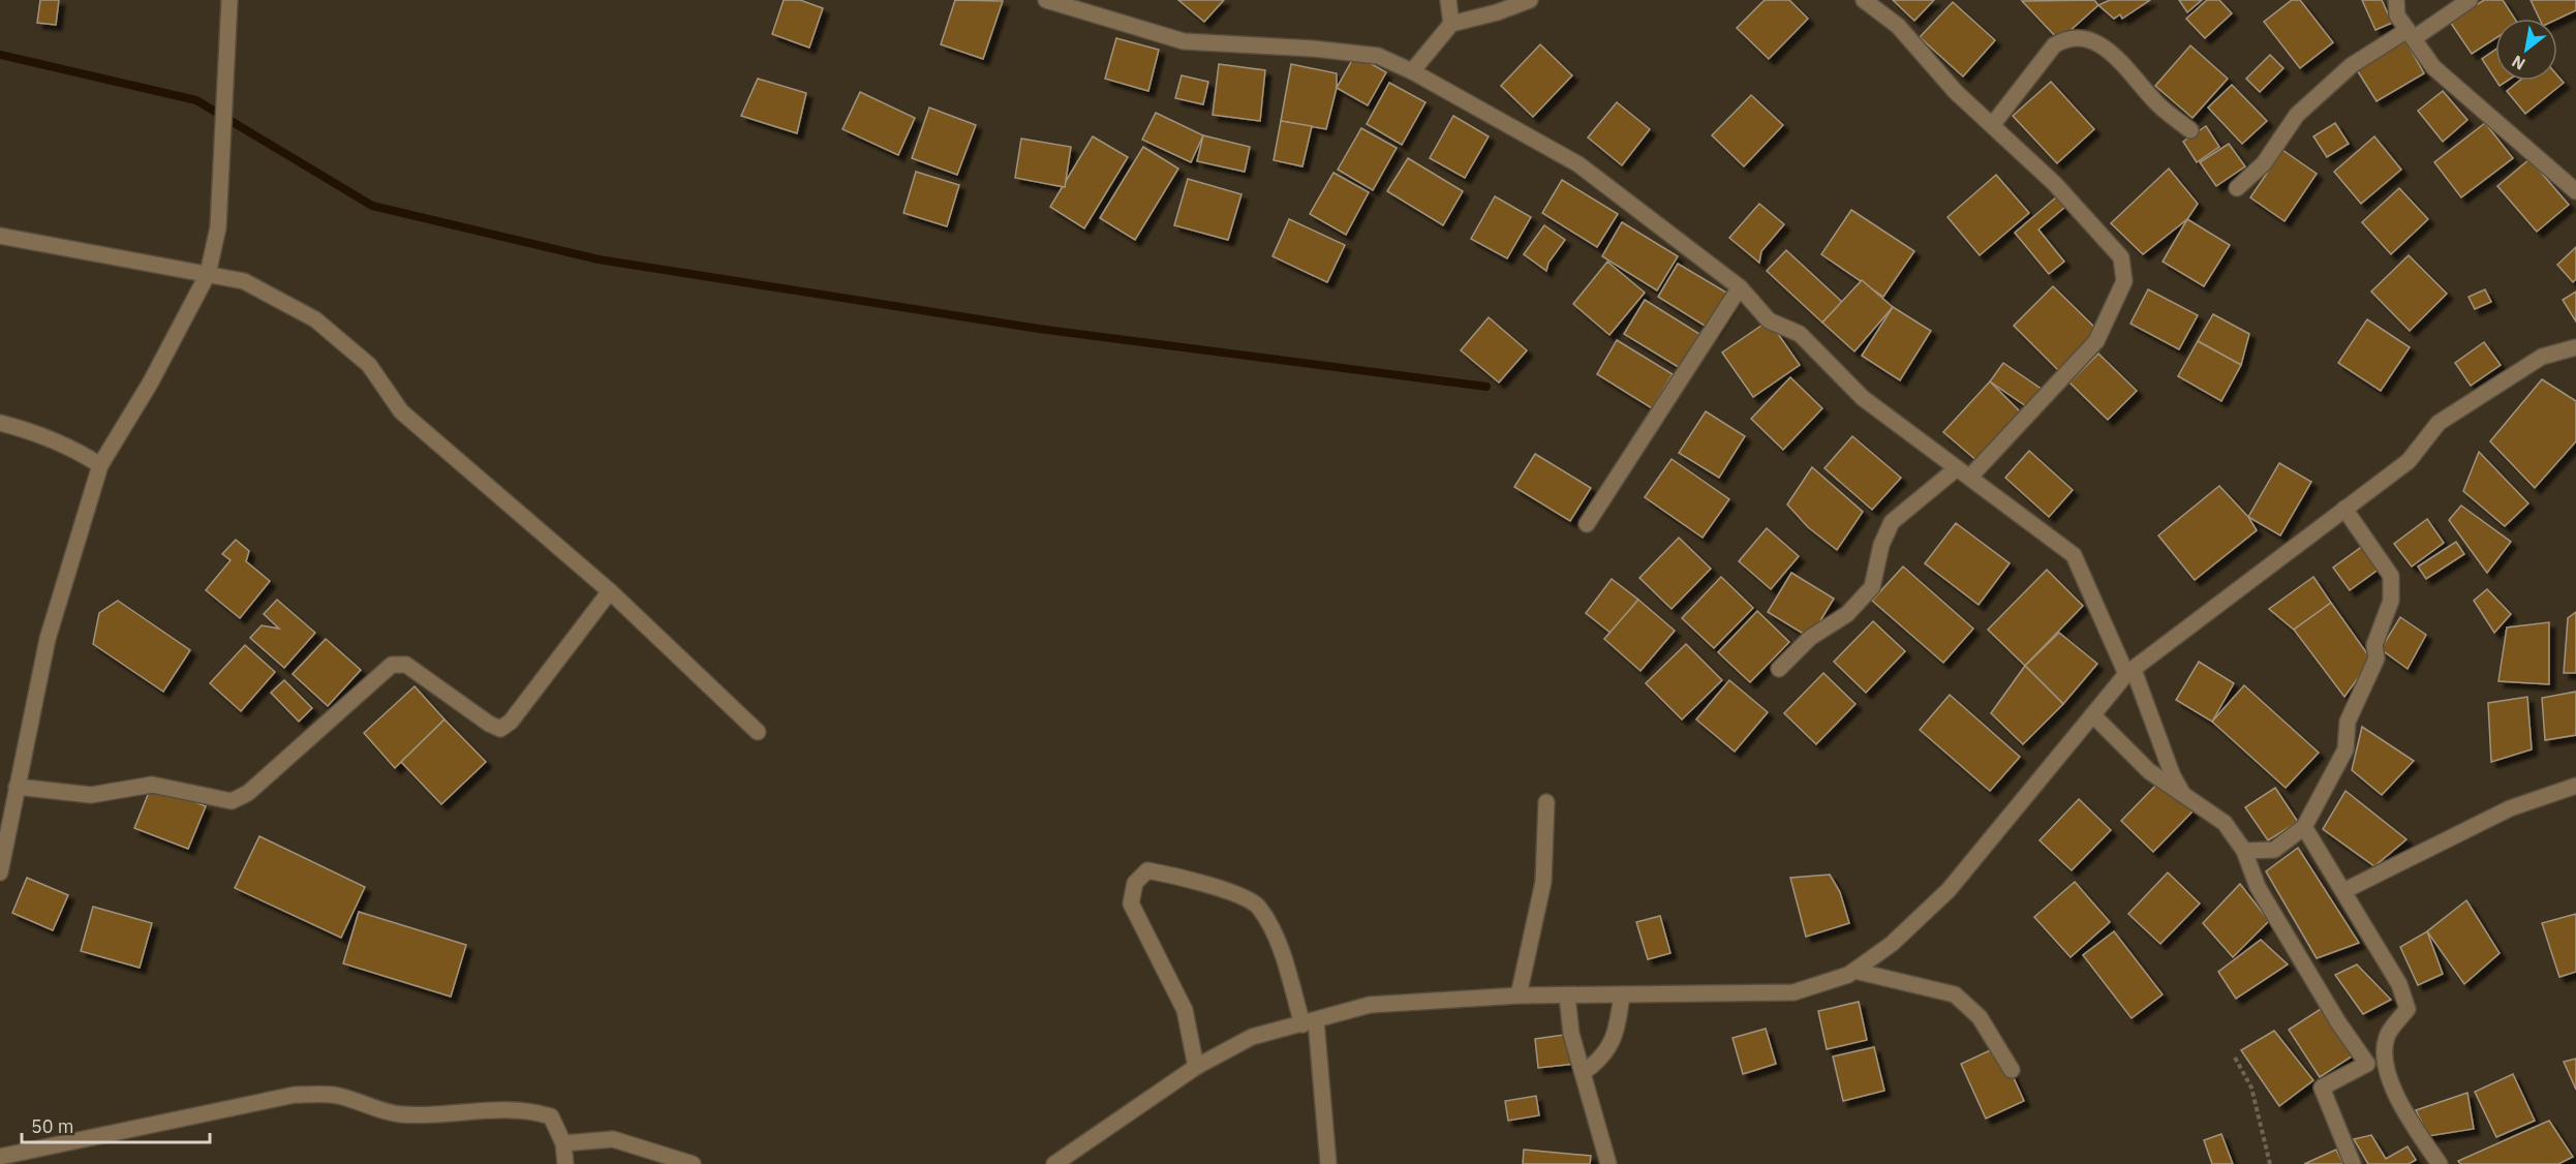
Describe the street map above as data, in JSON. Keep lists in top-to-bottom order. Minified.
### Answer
{"scale_bar":"50 m","north":"bottom left"}
